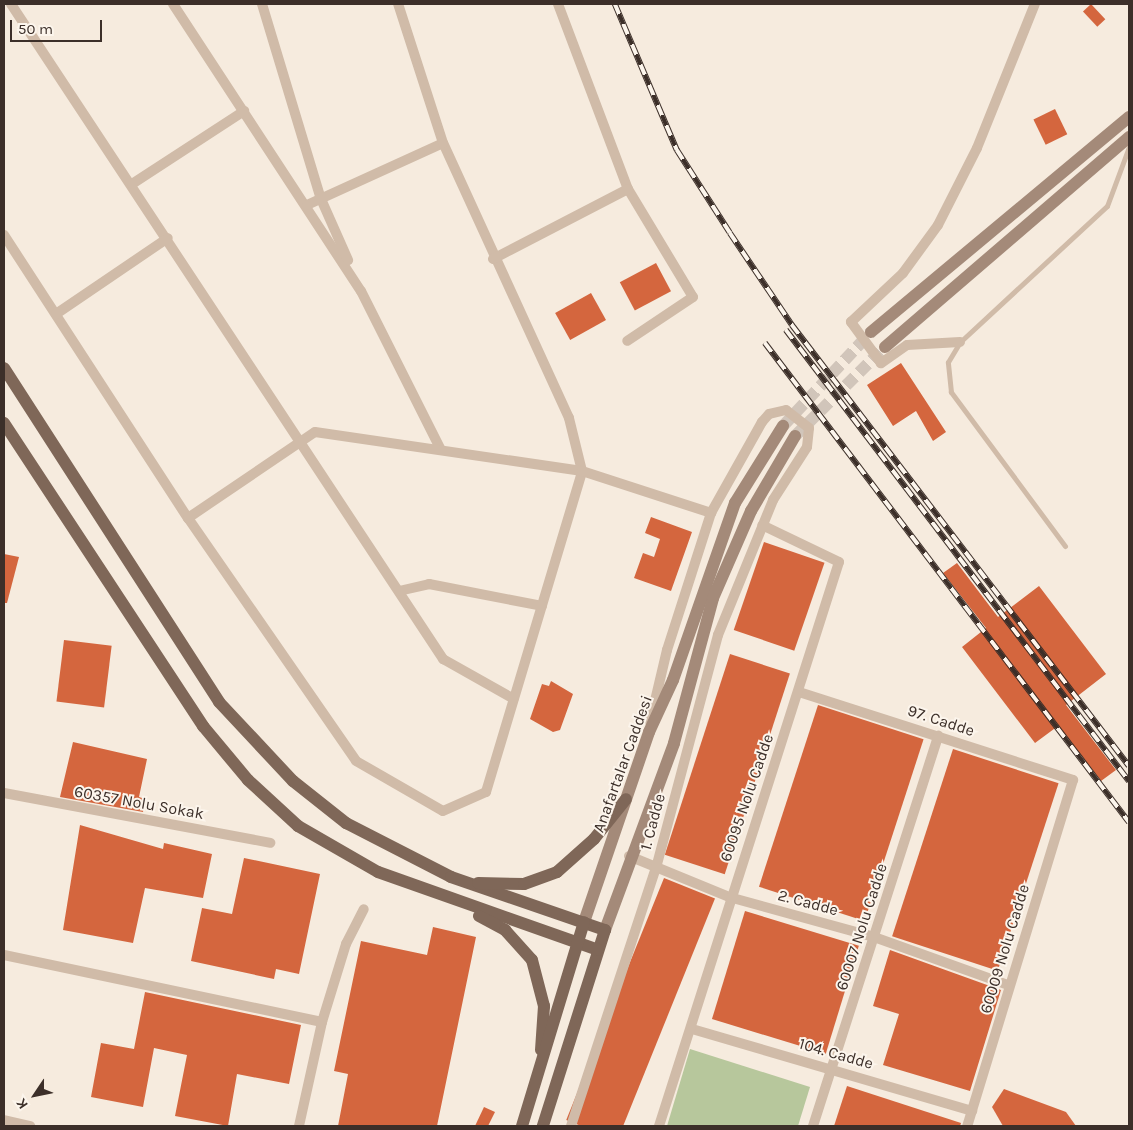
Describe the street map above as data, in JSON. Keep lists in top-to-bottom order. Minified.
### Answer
{"streets":{"main road":["Anafartalar Caddesi"],"street":["97. Cadde","60095 Nolu Cadde","60357 Nolu Sokak","1. Cadde","2. Cadde","60007 Nolu Cadde","60009 Nolu Cadde","104. Cadde"]},"crossings":[["97. Cadde","60095 Nolu Cadde"],["97. Cadde","60007 Nolu Cadde"],["97. Cadde","60009 Nolu Cadde"],["60095 Nolu Cadde","1. Cadde"],["60095 Nolu Cadde","2. Cadde"],["60095 Nolu Cadde","104. Cadde"],["1. Cadde","2. Cadde"],["2. Cadde","60007 Nolu Cadde"],["2. Cadde","60009 Nolu Cadde"],["60007 Nolu Cadde","104. Cadde"],["60009 Nolu Cadde","104. Cadde"]],"scale_bar":"50 m","north":"bottom left"}
